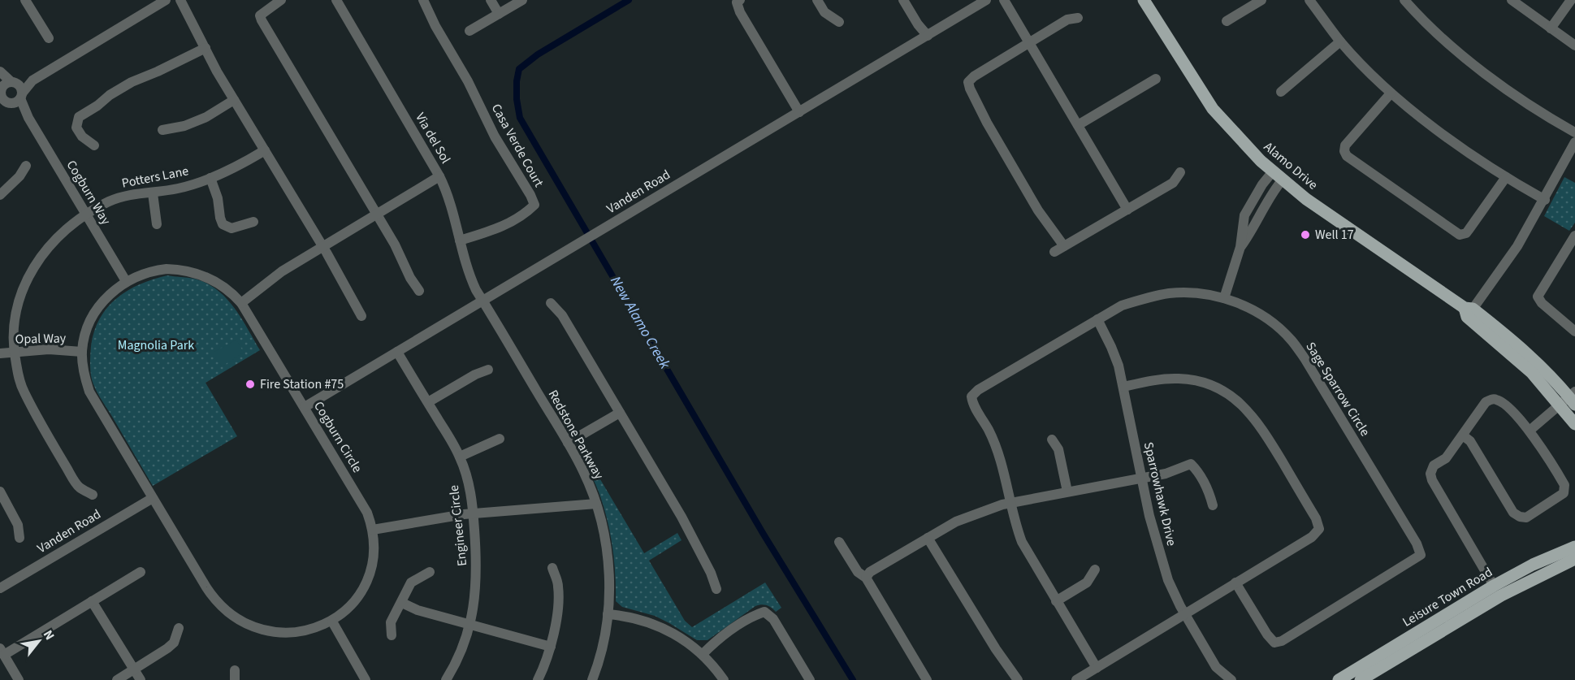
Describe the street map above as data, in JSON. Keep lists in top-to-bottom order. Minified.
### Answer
{"streets":{"main road":["Alamo Drive","Leisure Town Road"],"street":["Via del Sol","Casa Verde Court","Potters Lane","Vanden Road","Cogburn Way","Opal Way","Sage Sparrow Circle","Redstone Parkway","Cogburn Circle","Sparrowhawk Drive","Engineer Circle"]},"crossings":[["Via del Sol","Casa Verde Court"],["Via del Sol","Vanden Road"],["Via del Sol","Redstone Parkway"],["Potters Lane","Cogburn Way"],["Potters Lane","Opal Way"],["Vanden Road","Redstone Parkway"],["Vanden Road","Cogburn Circle"],["Vanden Road","Engineer Circle"],["Cogburn Way","Cogburn Circle"],["Opal Way","Cogburn Circle"],["Sage Sparrow Circle","Sparrowhawk Drive"]],"water":["New Alamo Creek"],"parks":["Magnolia Park"],"places":["Well 17","Fire Station #75"],"north":"top right"}
